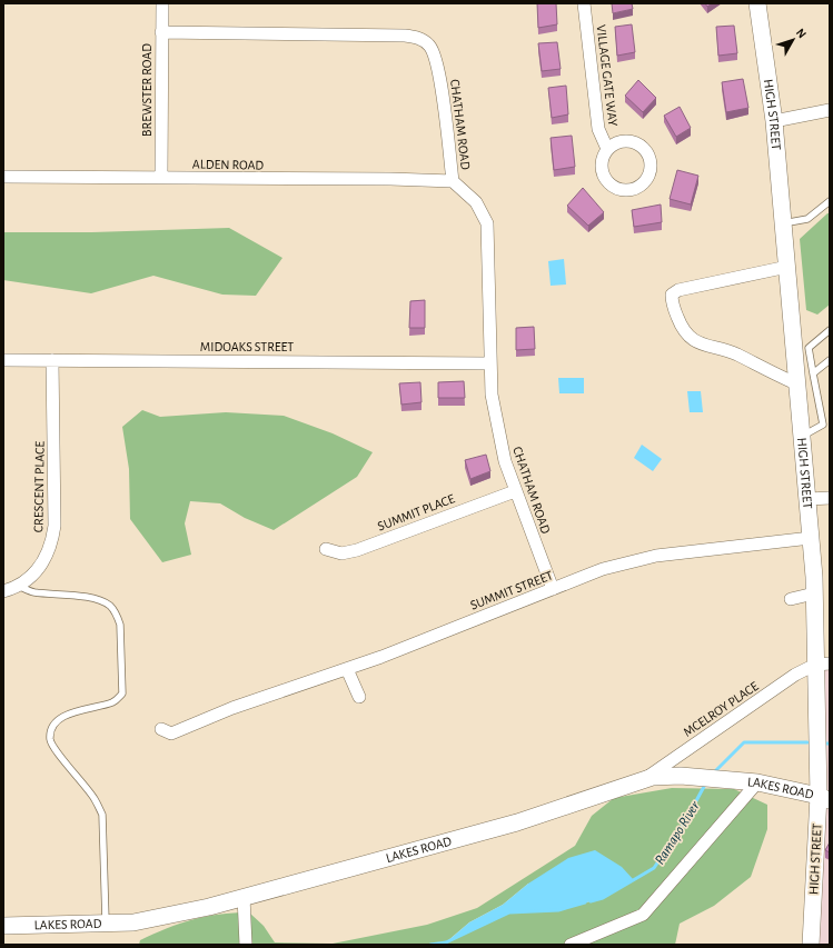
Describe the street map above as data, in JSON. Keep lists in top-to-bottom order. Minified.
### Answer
{"streets":{"street":["VILLAGE GATE WAY","BREWSTER ROAD","HIGH STREET","CHATHAM ROAD","ALDEN ROAD","MIDOAKS STREET","CRESCENT PLACE","SUMMIT PLACE","SUMMIT STREET","MCELROY PLACE","LAKES ROAD"]},"crossings":[["BREWSTER ROAD","CHATHAM ROAD"],["BREWSTER ROAD","ALDEN ROAD"],["HIGH STREET","SUMMIT STREET"],["HIGH STREET","MCELROY PLACE"],["HIGH STREET","LAKES ROAD"],["CHATHAM ROAD","ALDEN ROAD"],["CHATHAM ROAD","MIDOAKS STREET"],["CHATHAM ROAD","SUMMIT PLACE"],["CHATHAM ROAD","SUMMIT STREET"],["MIDOAKS STREET","CRESCENT PLACE"],["MCELROY PLACE","LAKES ROAD"]],"water":["Ramapo River"],"north":"top right"}
